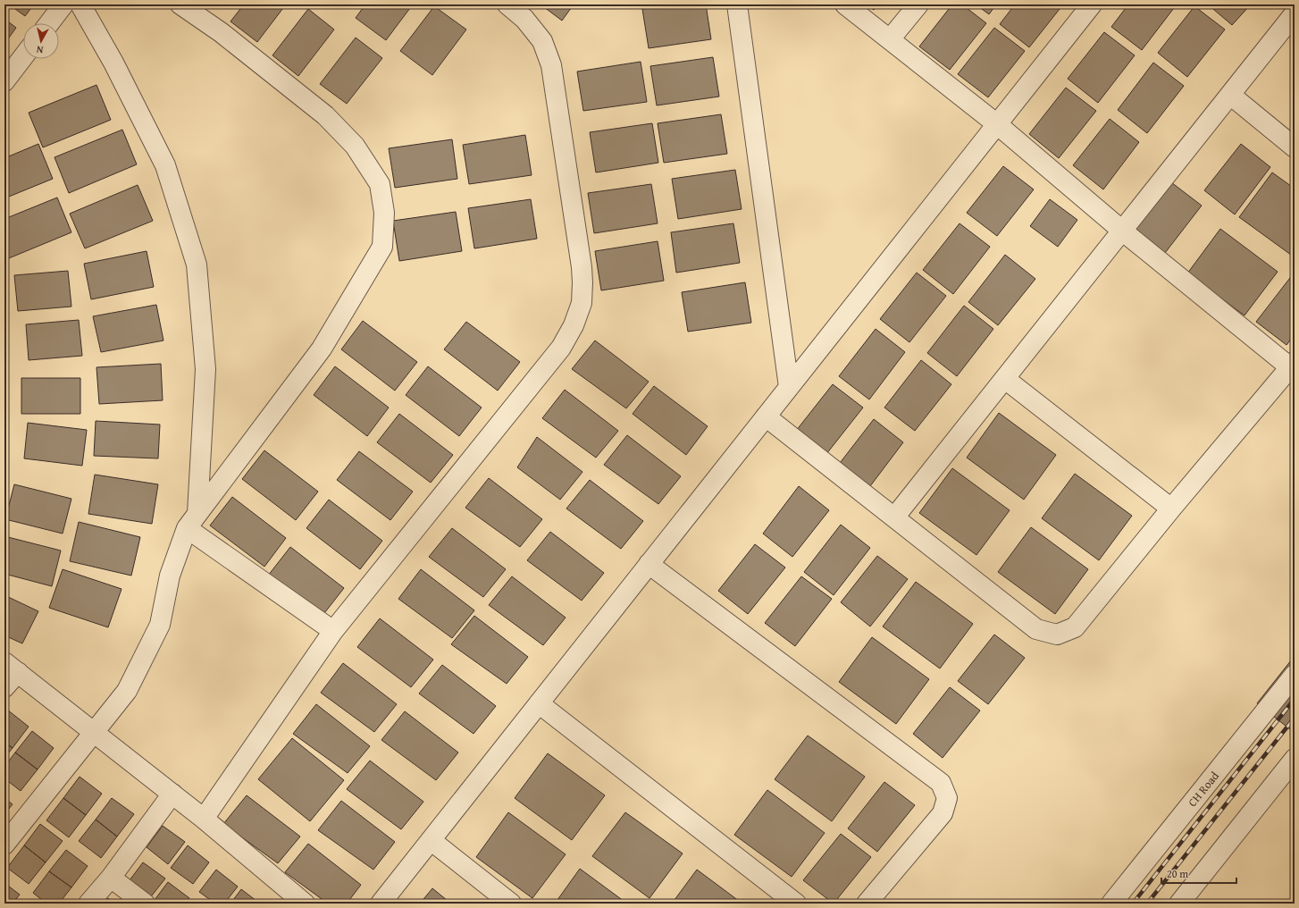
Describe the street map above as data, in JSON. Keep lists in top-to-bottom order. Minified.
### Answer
{"streets":{"street":["CH Road"]},"scale_bar":"20 m","north":"bottom"}
